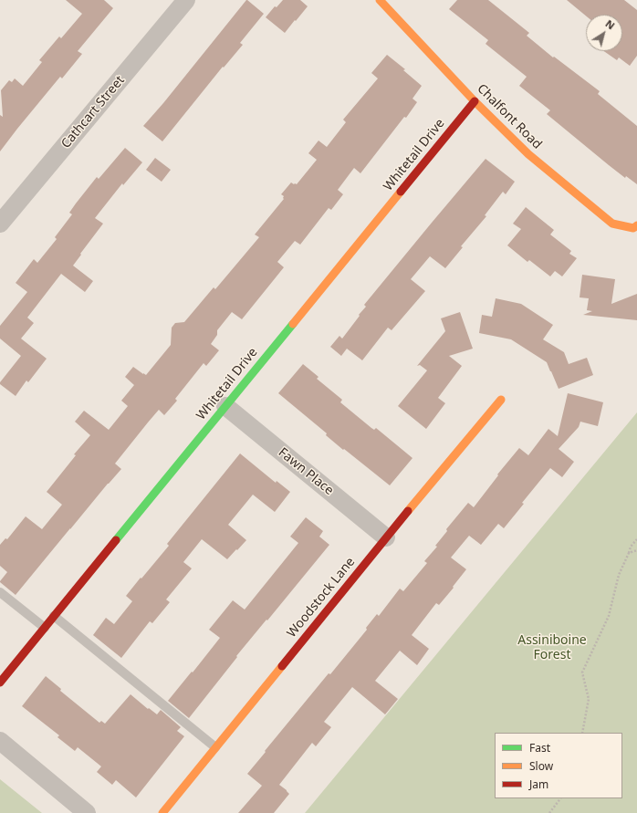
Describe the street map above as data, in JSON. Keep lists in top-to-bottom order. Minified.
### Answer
{"streets":{"street":["Cathcart Street","Chalfont Road","Whitetail Drive","Fawn Place","Woodstock Lane"]},"crossings":[["Chalfont Road","Whitetail Drive"],["Whitetail Drive","Fawn Place"],["Fawn Place","Woodstock Lane"]],"parks":["Assiniboine Forest"],"legend":["Fast","Slow","Jam"],"north":"top right"}
